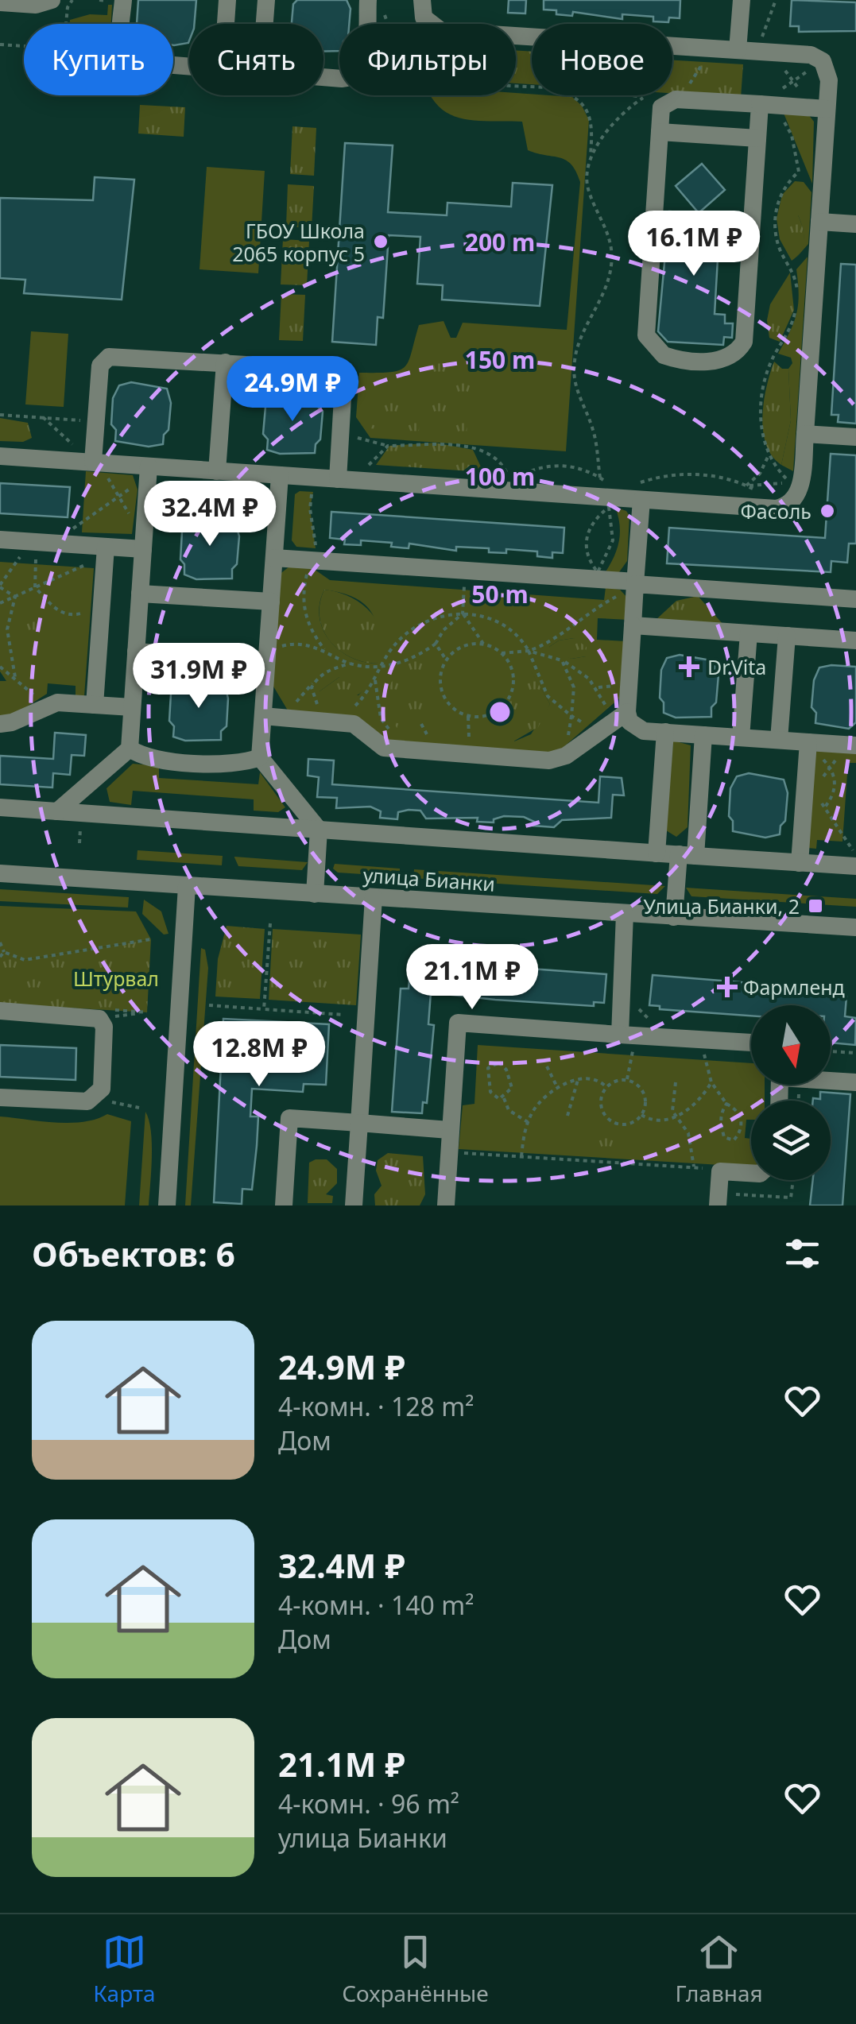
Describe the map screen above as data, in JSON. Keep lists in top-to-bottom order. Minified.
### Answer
{"streets":{"street":["улица Бианки"]},"parks":["Штурвал"],"places":{"other":["ГБОУ Школа 2065 корпус 5","Фасоль"],"health":["Dr.Vita","Фармленд"],"transit":["Улица Бианки, 2"]},"north":"bottom","page":{"chip":["Купить","Снять","Фильтры","Новое"],"price":["16.1M ₽","24.9M ₽","32.4M ₽","31.9M ₽","21.1M ₽","12.8M ₽"],"heading":"Объектов: 6","list":[{"name":"24.9M ₽","note":"4-комн. · 128 m² · Дом"},{"name":"32.4M ₽","note":"4-комн. · 140 m² · Дом"},{"name":"21.1M ₽","note":"4-комн. · 96 m² · улица Бианки"}],"tabs":["Карта","Сохранённые","Главная"]},"rings":["200 m","150 m","100 m","50 m"]}
